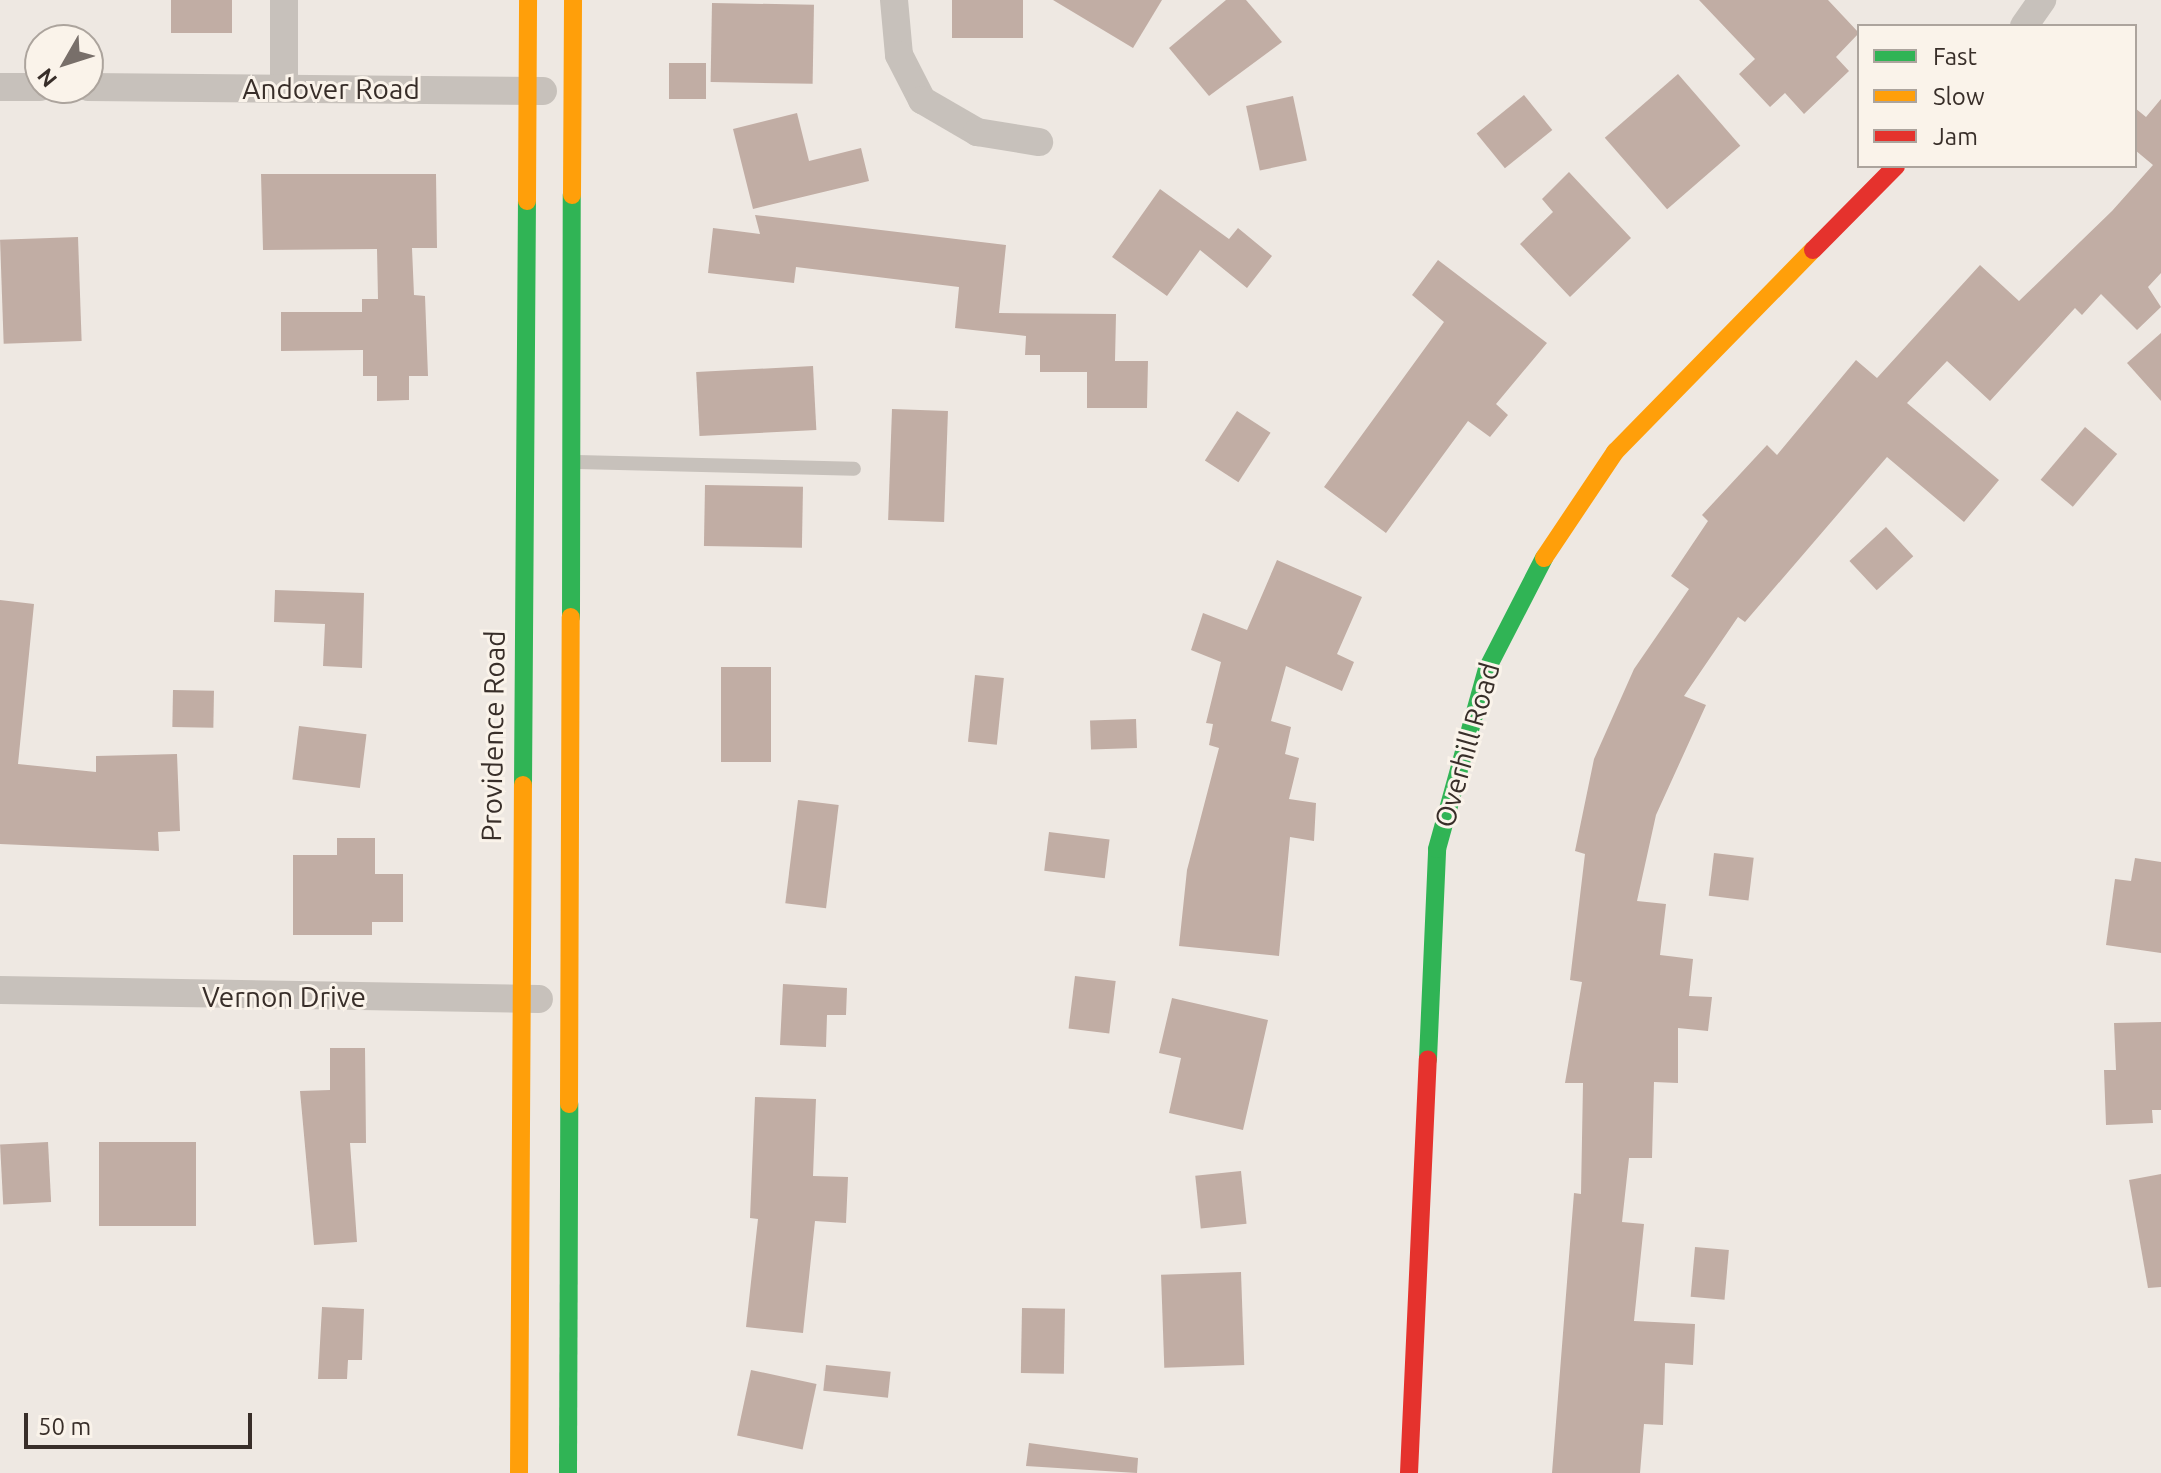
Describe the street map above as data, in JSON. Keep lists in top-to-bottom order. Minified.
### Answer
{"streets":{"main road":["Providence Road","Overhill Road"],"street":["Andover Road","Vernon Drive"]},"crossings":[["Andover Road","Providence Road"],["Providence Road","Vernon Drive"]],"legend":["Fast","Slow","Jam"],"scale_bar":"50 m","north":"bottom left"}
